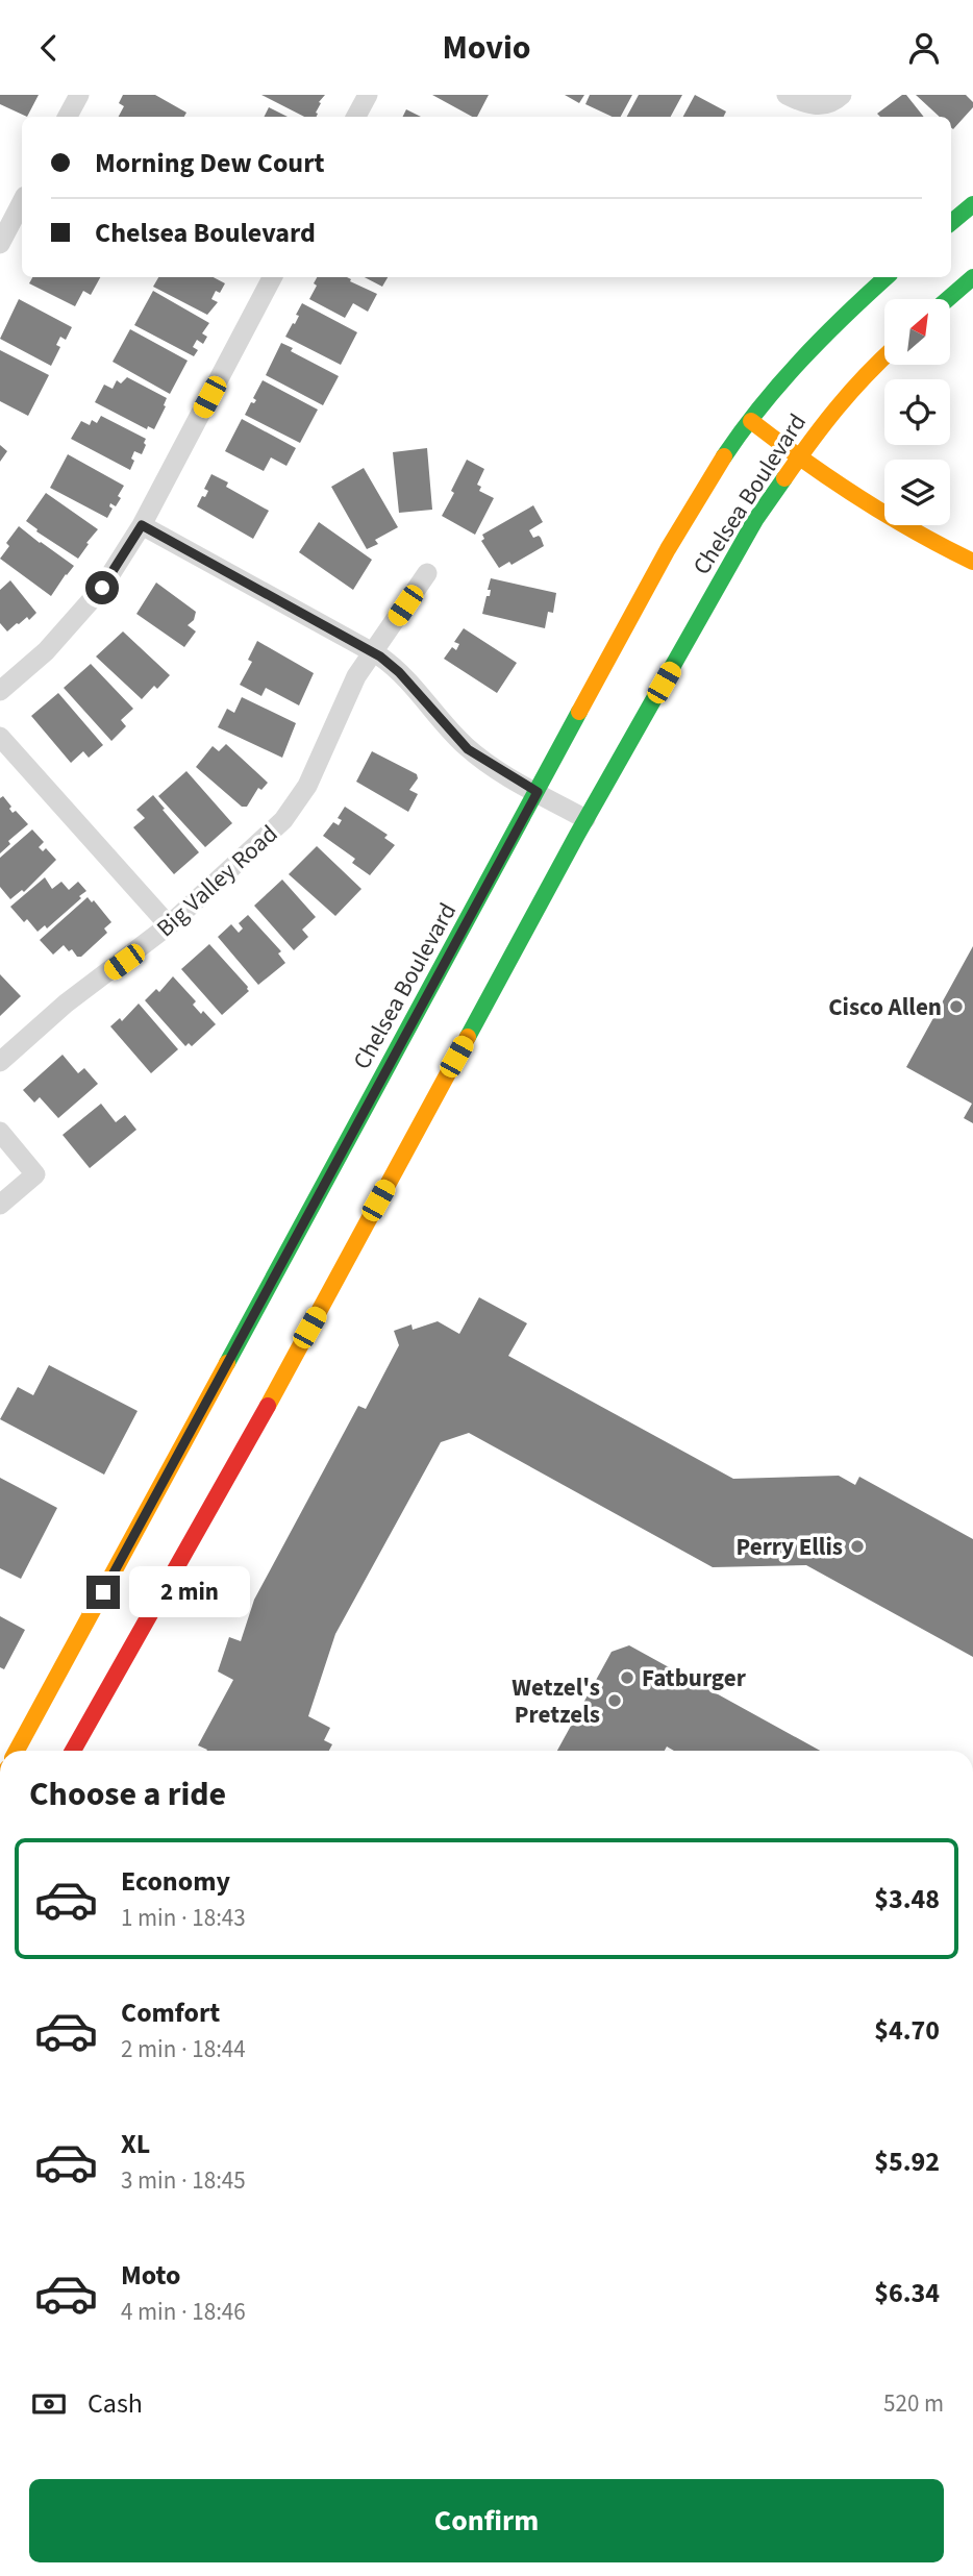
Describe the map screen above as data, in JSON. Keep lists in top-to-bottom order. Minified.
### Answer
{"streets":{"main road":["Chelsea Boulevard"],"street":["Big Valley Road"]},"places":["Cisco Allen","Perry Ellis","Fatburger","Wetzel's Pretzels"],"north":"top right","page":{"header":"Movio","banner":["Morning Dew Court","Chelsea Boulevard"],"bubble":"2 min","heading":"Choose a ride","list":[{"name":"Economy","note":"1 min · 18:43","value":"$3.48"},{"name":"Comfort","note":"2 min · 18:44","value":"$4.70"},{"name":"XL","note":"3 min · 18:45","value":"$5.92"},{"name":"Moto","note":"4 min · 18:46","value":"$6.34"}],"pay":["Cash","520 m"],"buttons":"Confirm"}}
